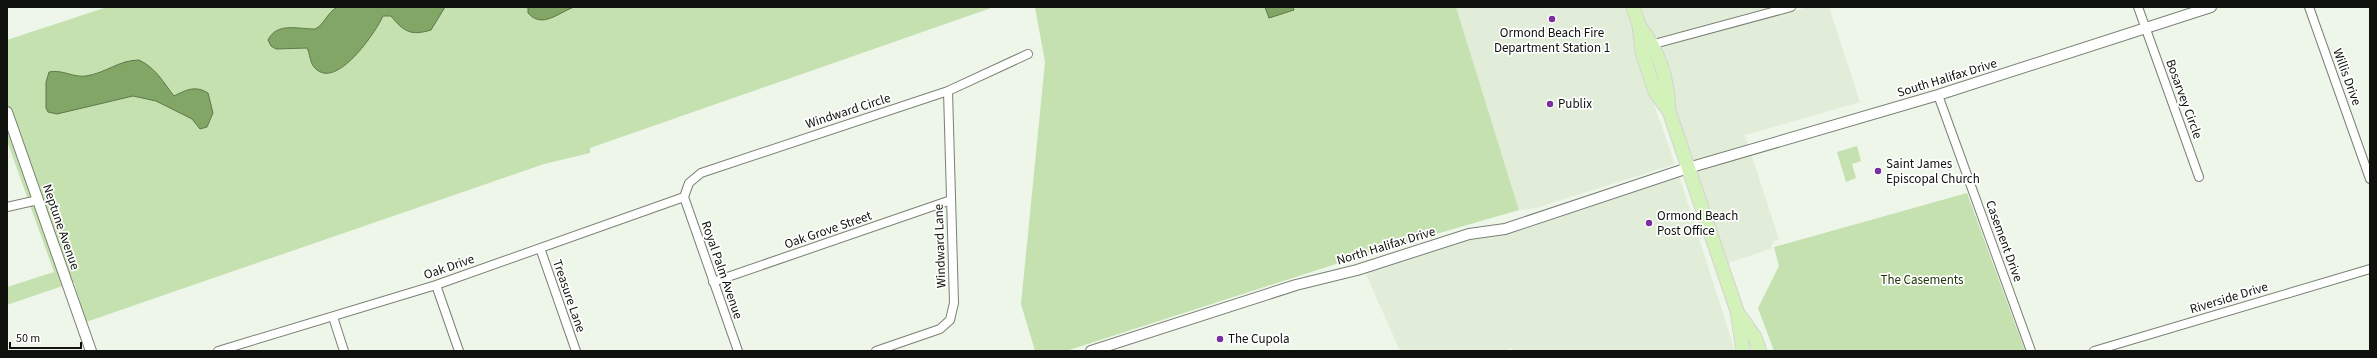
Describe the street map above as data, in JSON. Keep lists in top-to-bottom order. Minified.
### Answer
{"streets":{"street":["Willis Drive","South Halifax Drive","Bosarvey Circle","Windward Circle","Neptune Avenue","Oak Grove Street","Casement Drive","Windward Lane","North Halifax Drive","Oak Drive","Royal Palm Avenue","Treasure Lane","Riverside Drive"]},"crossings":[["South Halifax Drive","Bosarvey Circle"],["South Halifax Drive","Casement Drive"],["South Halifax Drive","North Halifax Drive"],["Windward Circle","Windward Lane"],["Windward Circle","Oak Drive"],["Windward Circle","Royal Palm Avenue"],["Oak Grove Street","Windward Lane"],["Oak Grove Street","Royal Palm Avenue"],["Oak Drive","Royal Palm Avenue"],["Oak Drive","Treasure Lane"]],"parks":["The Casements"],"places":["Ormond Beach Fire Department Station 1","Publix","Saint James Episcopal Church","Ormond Beach Post Office","The Cupola"],"scale_bar":"50 m"}
